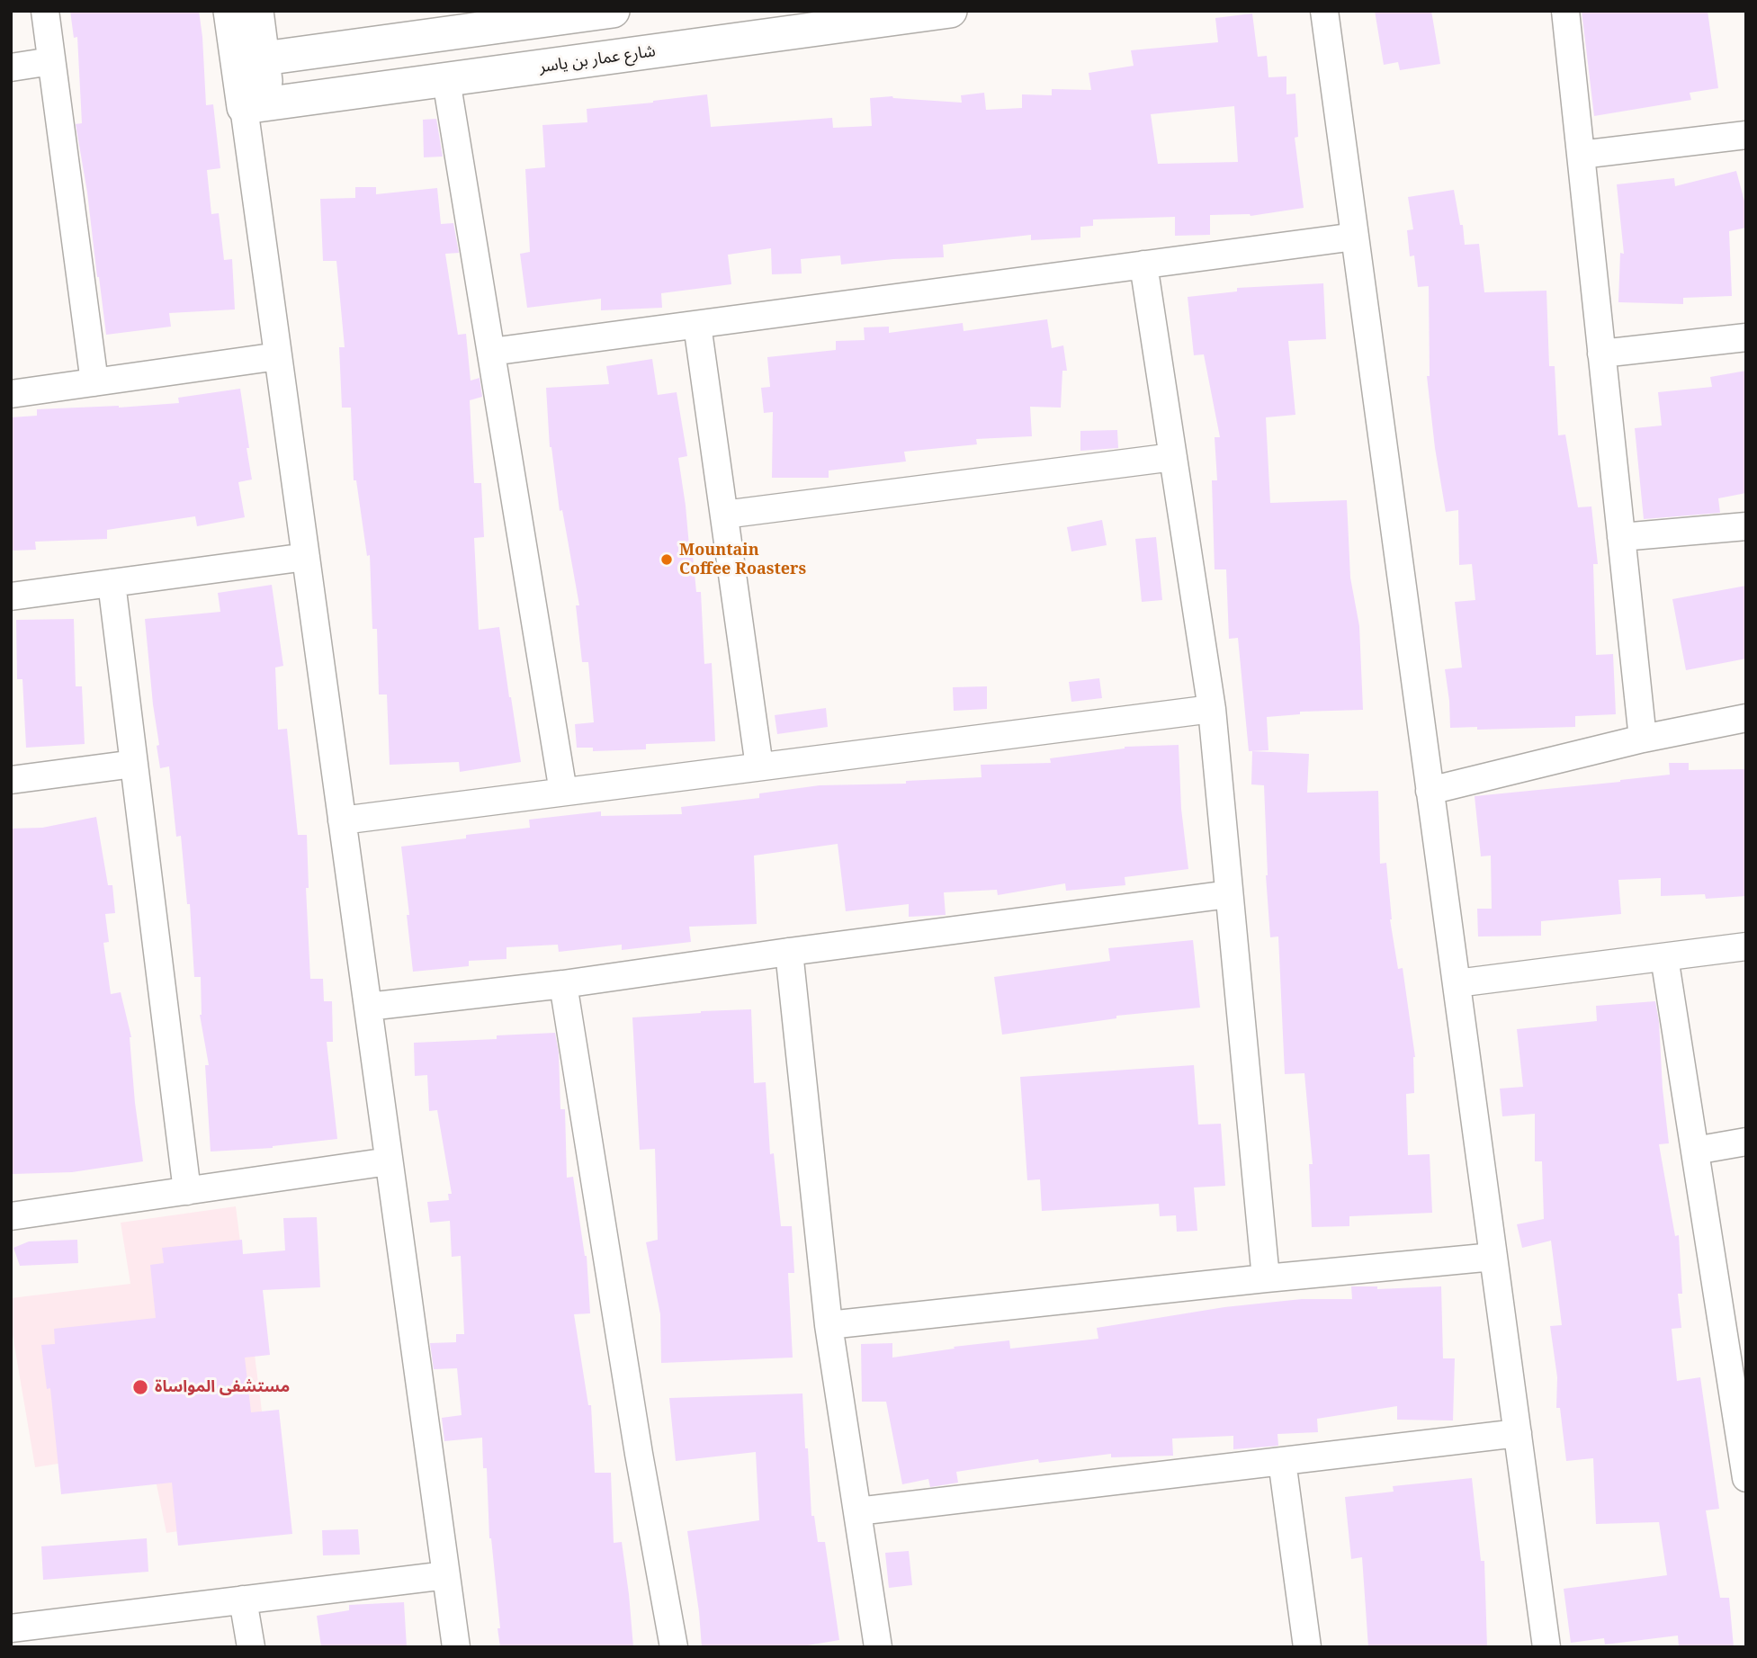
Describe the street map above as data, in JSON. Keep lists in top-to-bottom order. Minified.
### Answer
{"streets":{"street":["شارع عمار بن ياسر"]},"places":["Mountain Coffee Roasters","مستشفى المواساة"]}
